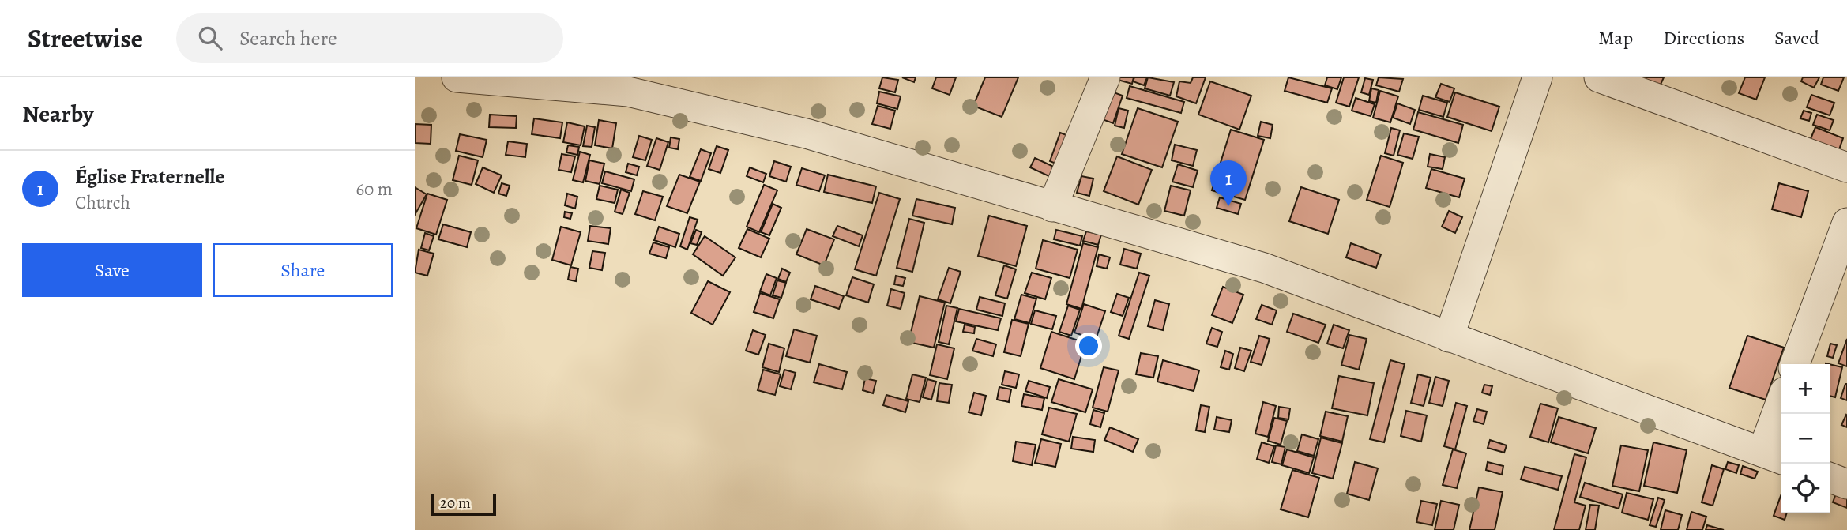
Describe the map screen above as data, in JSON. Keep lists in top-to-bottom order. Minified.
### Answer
{"scale_bar":"20 m","page":{"header":"Streetwise","search":"Search here","nav":["Map","Directions","Saved"],"heading":"Nearby","list":[{"mark":"1","name":"Église Fraternelle","note":"Church","value":"60 m"}],"pins":"1","buttons":["Save","Share"],"map_buttons":["+","−"],"scale":"20 m"}}
